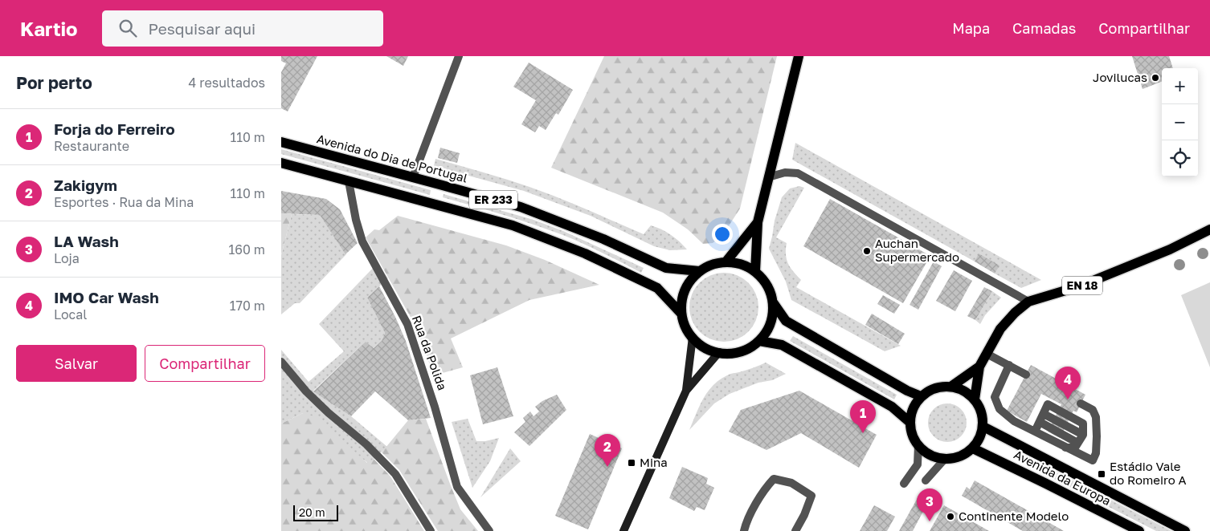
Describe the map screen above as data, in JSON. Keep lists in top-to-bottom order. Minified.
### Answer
{"streets":{"main road":["Avenida do Dia de Portugal","ER 233","EN 18","Avenida da Europa"],"street":["Rua da Polida"]},"crossings":[["Avenida do Dia de Portugal","ER 233"],["ER 233","Rua da Polida"],["EN 18","Avenida da Europa"]],"places":{"other":["Jovilucas","Auchan Supermercado","Continente Modelo"],"transit":["Mina","Estádio Vale do Romeiro A"]},"scale_bar":"20 m","page":{"header":"Kartio","search":"Pesquisar aqui","nav":["Mapa","Camadas","Compartilhar"],"heading":["Por perto","4 resultados"],"map_buttons":["+","−"],"list":[{"mark":"1","name":"Forja do Ferreiro","note":"Restaurante","value":"110 m"},{"mark":"2","name":"Zakigym","note":"Esportes · Rua da Mina","value":"110 m"},{"mark":"3","name":"LA Wash","note":"Loja","value":"160 m"},{"mark":"4","name":"IMO Car Wash","note":"Local","value":"170 m"}],"buttons":["Salvar","Compartilhar"],"pins":["4","1","2","3"],"scale":"20 m"}}
